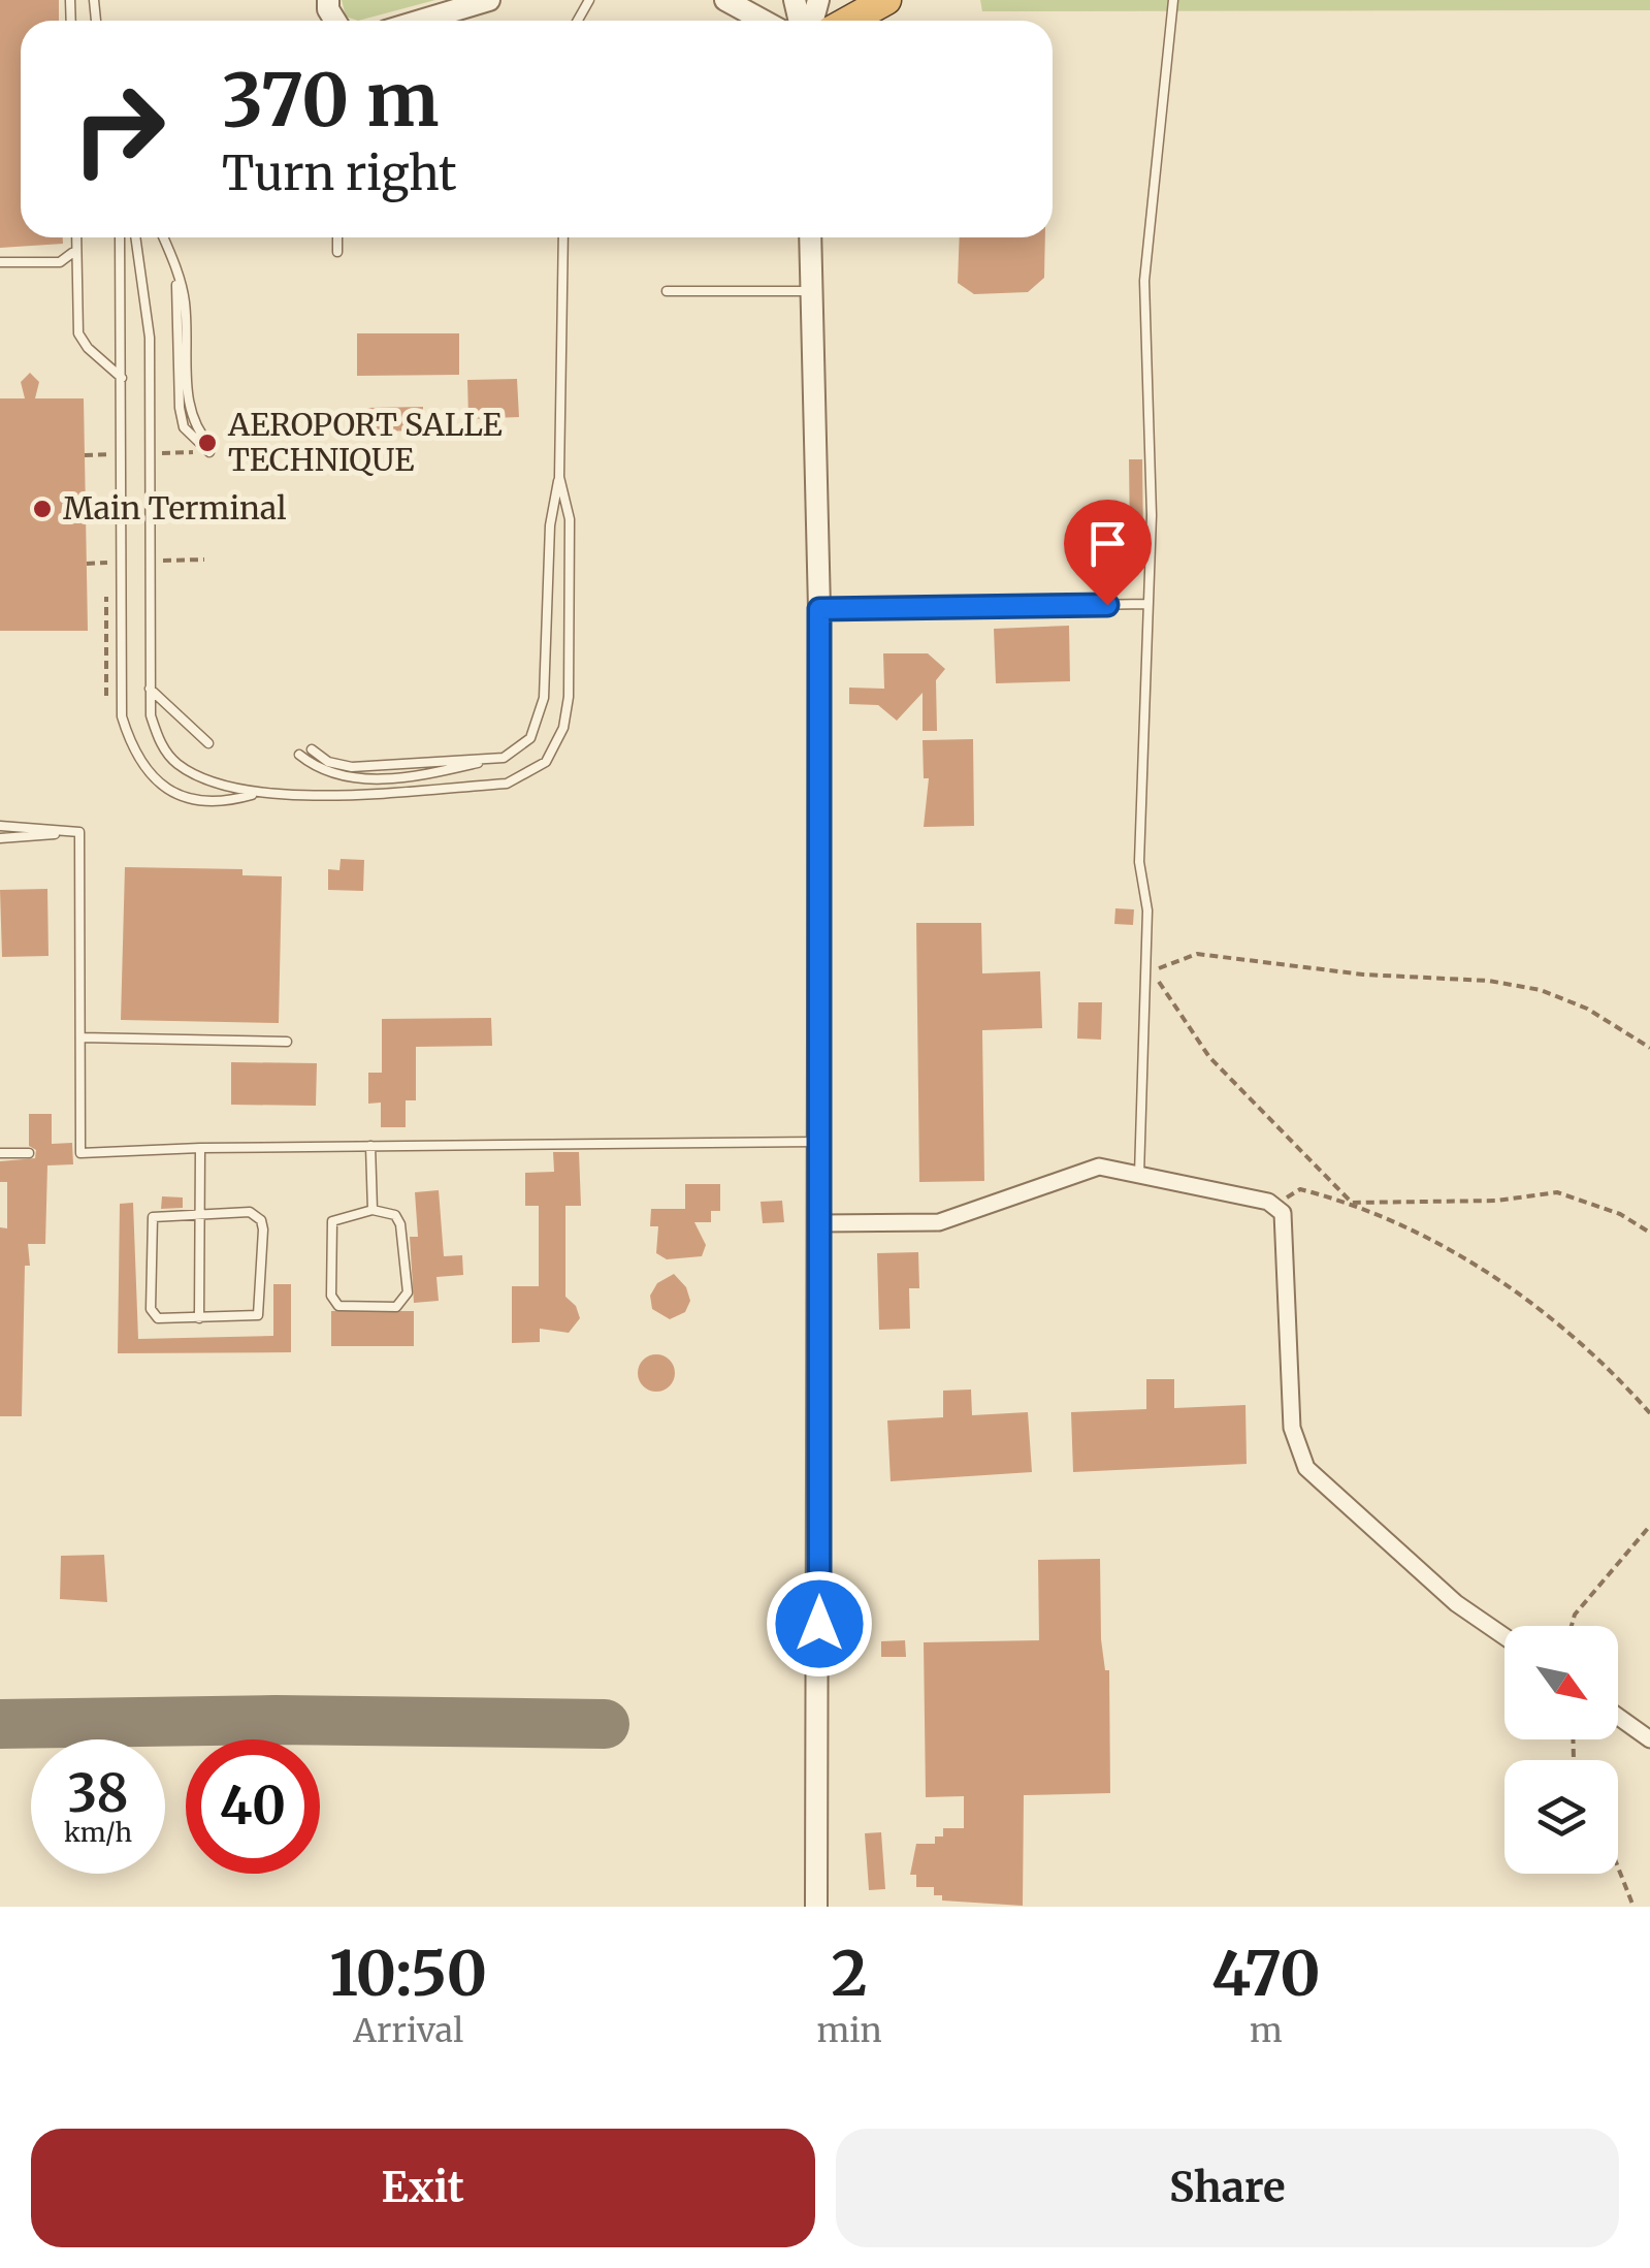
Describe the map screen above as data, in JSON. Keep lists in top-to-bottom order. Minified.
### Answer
{"places":["AEROPORT SALLE TECHNIQUE","Main Terminal"],"north":"bottom right","page":{"turn":["370 m","Turn right"],"speed":"38 km/h","limit":"40","eta":["10:50","Arrival","2","min","470","m"],"buttons":["Exit","Share"]}}
